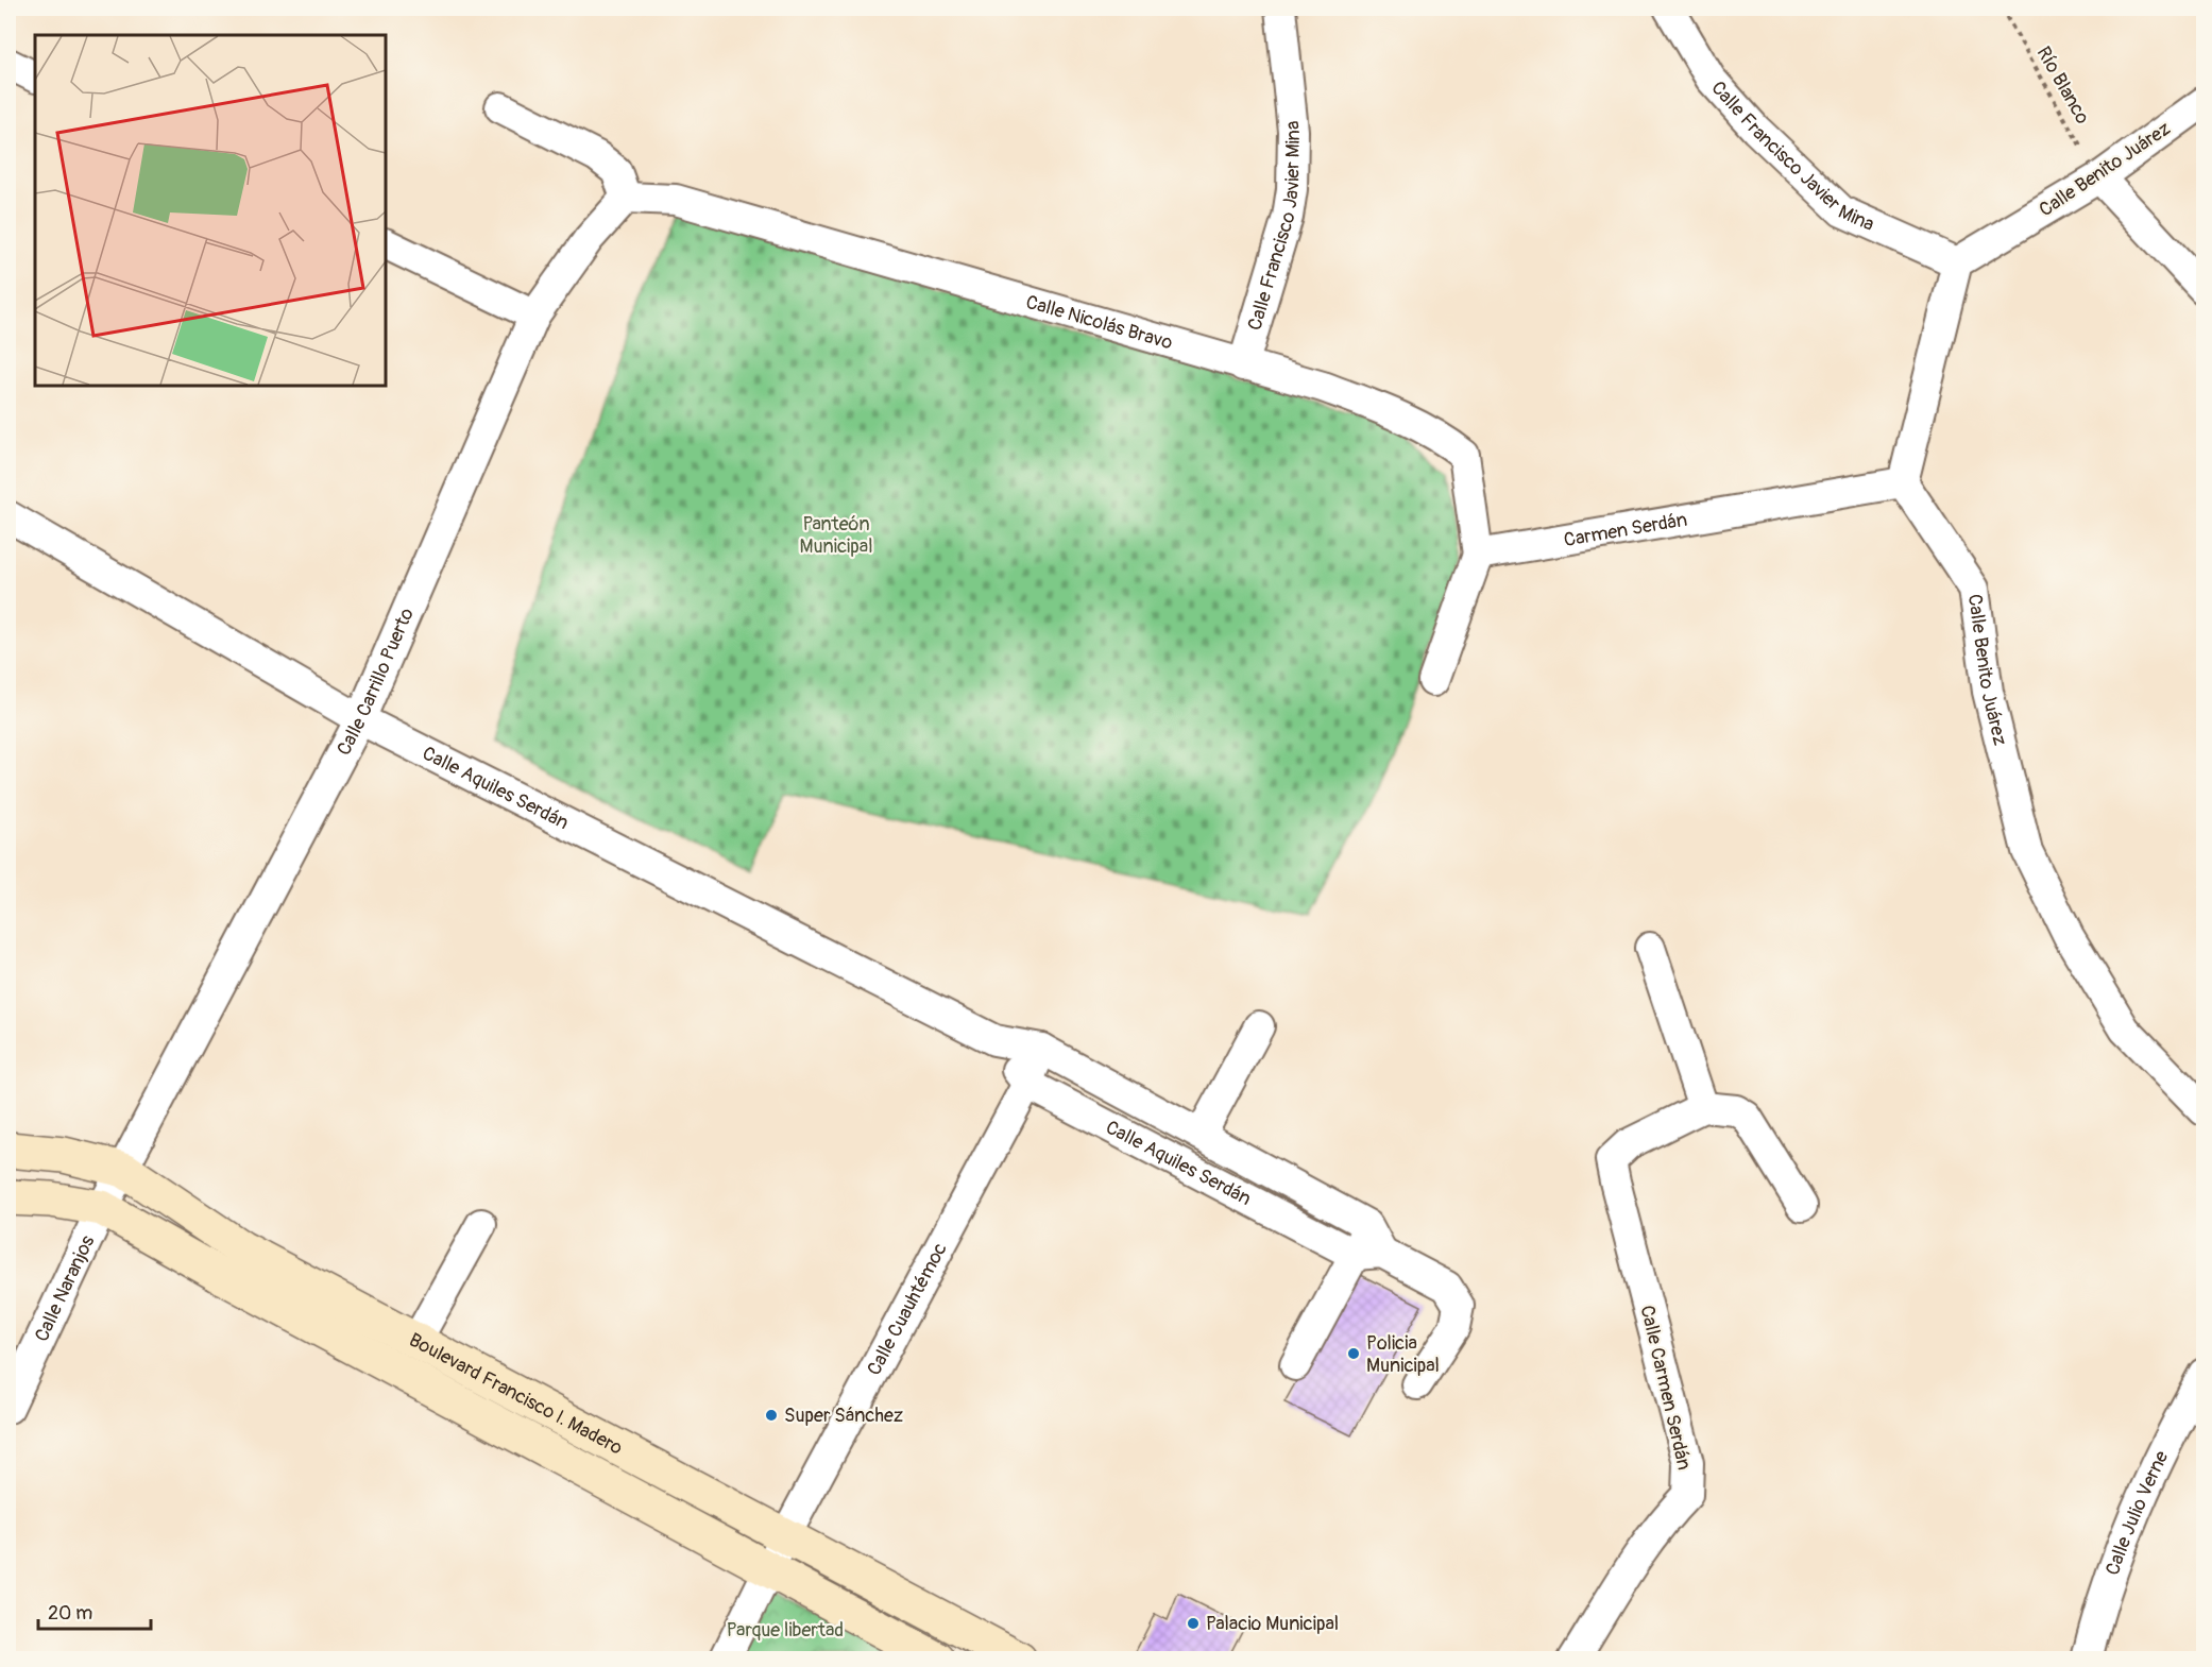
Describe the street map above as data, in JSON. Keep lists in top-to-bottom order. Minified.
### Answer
{"streets":{"street":["Calle Francisco Javier Mina","Calle Benito Juárez","Calle Nicolás Bravo","Carmen Serdán","Calle Carrillo Puerto","Calle Aquiles Serdán","Calle Naranjos","Calle Cuauhtémoc","Calle Carmen Serdán","Boulevard Francisco I. Madero","Calle Julio Verne"],"path":["Río Blanco"]},"crossings":[["Río Blanco","Calle Benito Juárez"],["Calle Francisco Javier Mina","Calle Benito Juárez"],["Calle Francisco Javier Mina","Calle Nicolás Bravo"],["Calle Benito Juárez","Carmen Serdán"],["Calle Nicolás Bravo","Carmen Serdán"],["Calle Nicolás Bravo","Calle Carrillo Puerto"],["Calle Carrillo Puerto","Calle Aquiles Serdán"],["Calle Carrillo Puerto","Calle Naranjos"],["Calle Carrillo Puerto","Boulevard Francisco I. Madero"],["Calle Aquiles Serdán","Calle Cuauhtémoc"],["Calle Naranjos","Boulevard Francisco I. Madero"],["Calle Cuauhtémoc","Boulevard Francisco I. Madero"]],"parks":["Panteón Municipal","Parque libertad"],"places":["Policia Municipal","Super Sánchez","Palacio Municipal"],"scale_bar":"20 m"}
